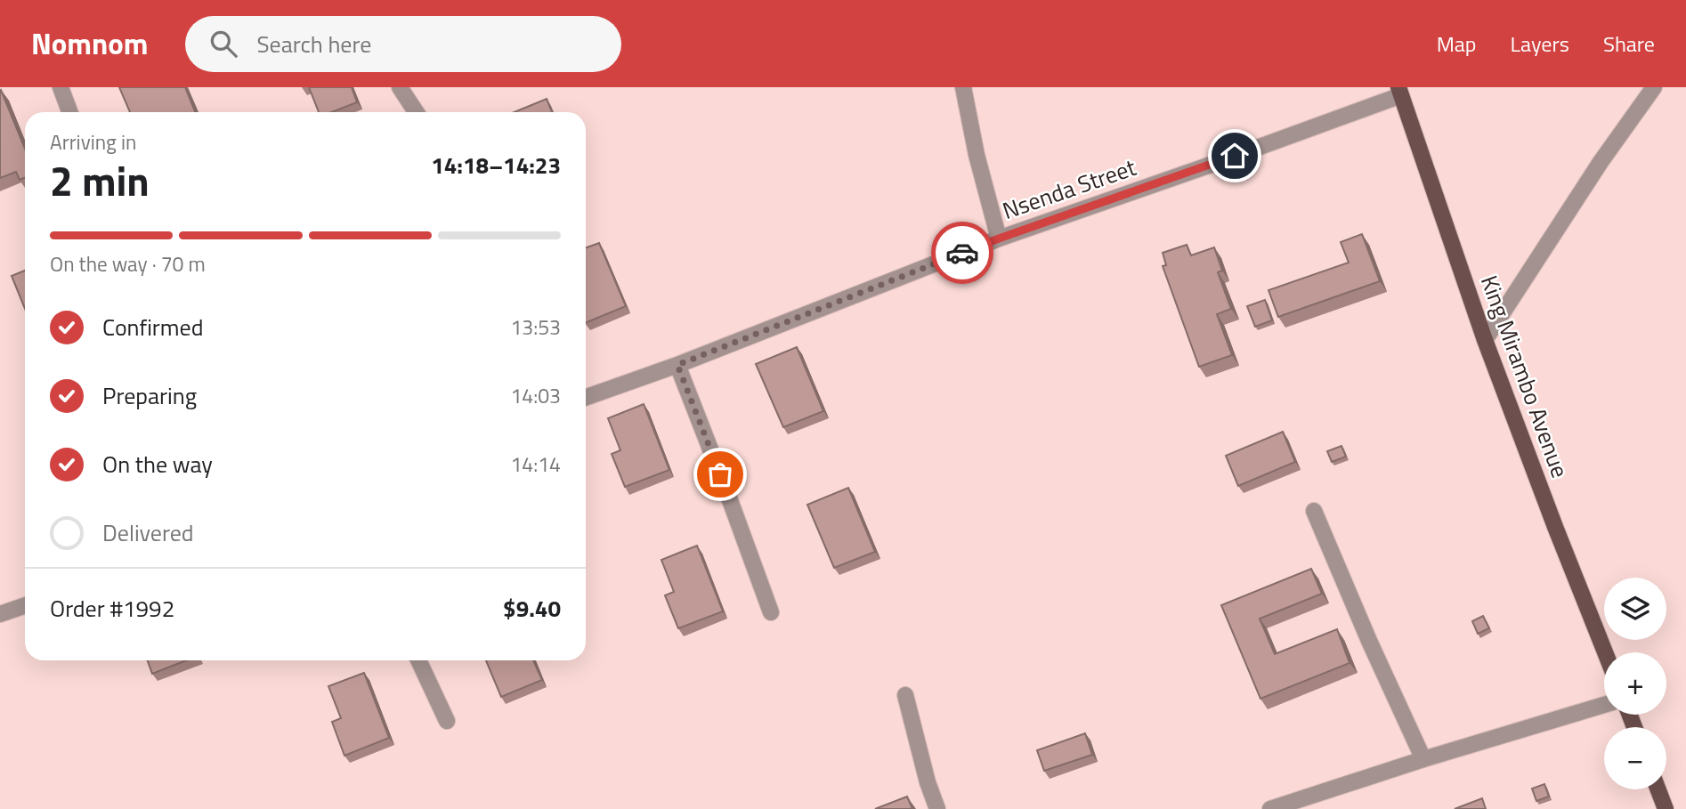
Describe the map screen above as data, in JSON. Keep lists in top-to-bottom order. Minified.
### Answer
{"streets":{"main road":["King Mirambo Avenue"],"street":["Nsenda Street"]},"crossings":[["Nsenda Street","King Mirambo Avenue"]],"page":{"header":"Nomnom","search":"Search here","nav":["Map","Layers","Share"],"heading":["2 min","Arriving in","14:18–14:23"],"panel":["Order #1992","$9.40"],"bar":"On the way · 70 m","list":[["Confirmed","13:53"],["Preparing","14:03"],["On the way","14:14"],"Delivered"],"map_buttons":["+","−"]}}
